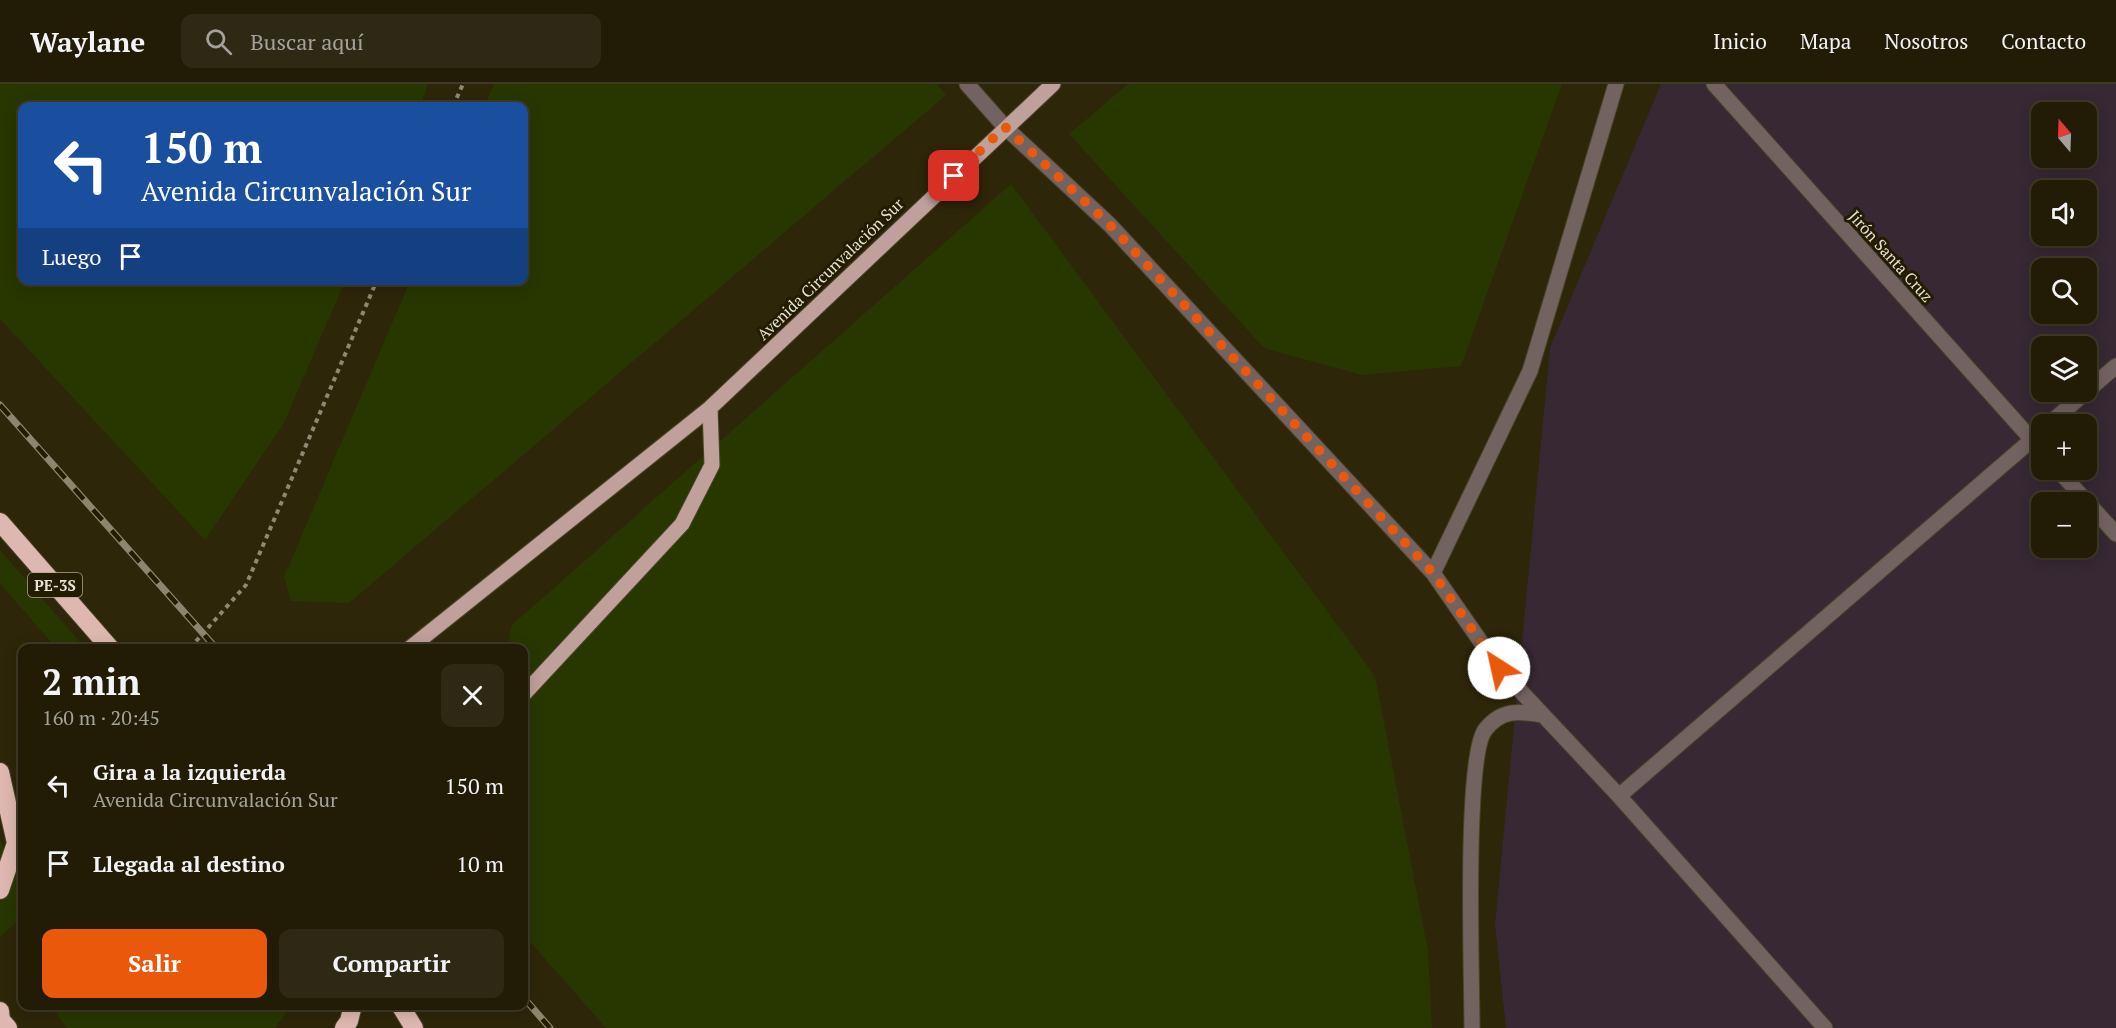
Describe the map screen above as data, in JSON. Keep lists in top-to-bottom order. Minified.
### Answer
{"streets":{"highway":["PE-3S"],"main road":["Avenida Circunvalación Sur"],"street":["Jirón Santa Cruz"]},"north":"top","page":{"header":"Waylane","search":"Buscar aquí","nav":["Inicio","Mapa","Nosotros","Contacto"],"map_buttons":["+","−"],"turn":["150 m","Avenida Circunvalación Sur"],"then":"Luego","heading":["2 min","160 m · 20:45"],"list":[{"name":"Gira a la izquierda","note":"Avenida Circunvalación Sur","value":"150 m"},{"name":"Llegada al destino","value":"10 m"}],"buttons":["Salir","Compartir"]}}
